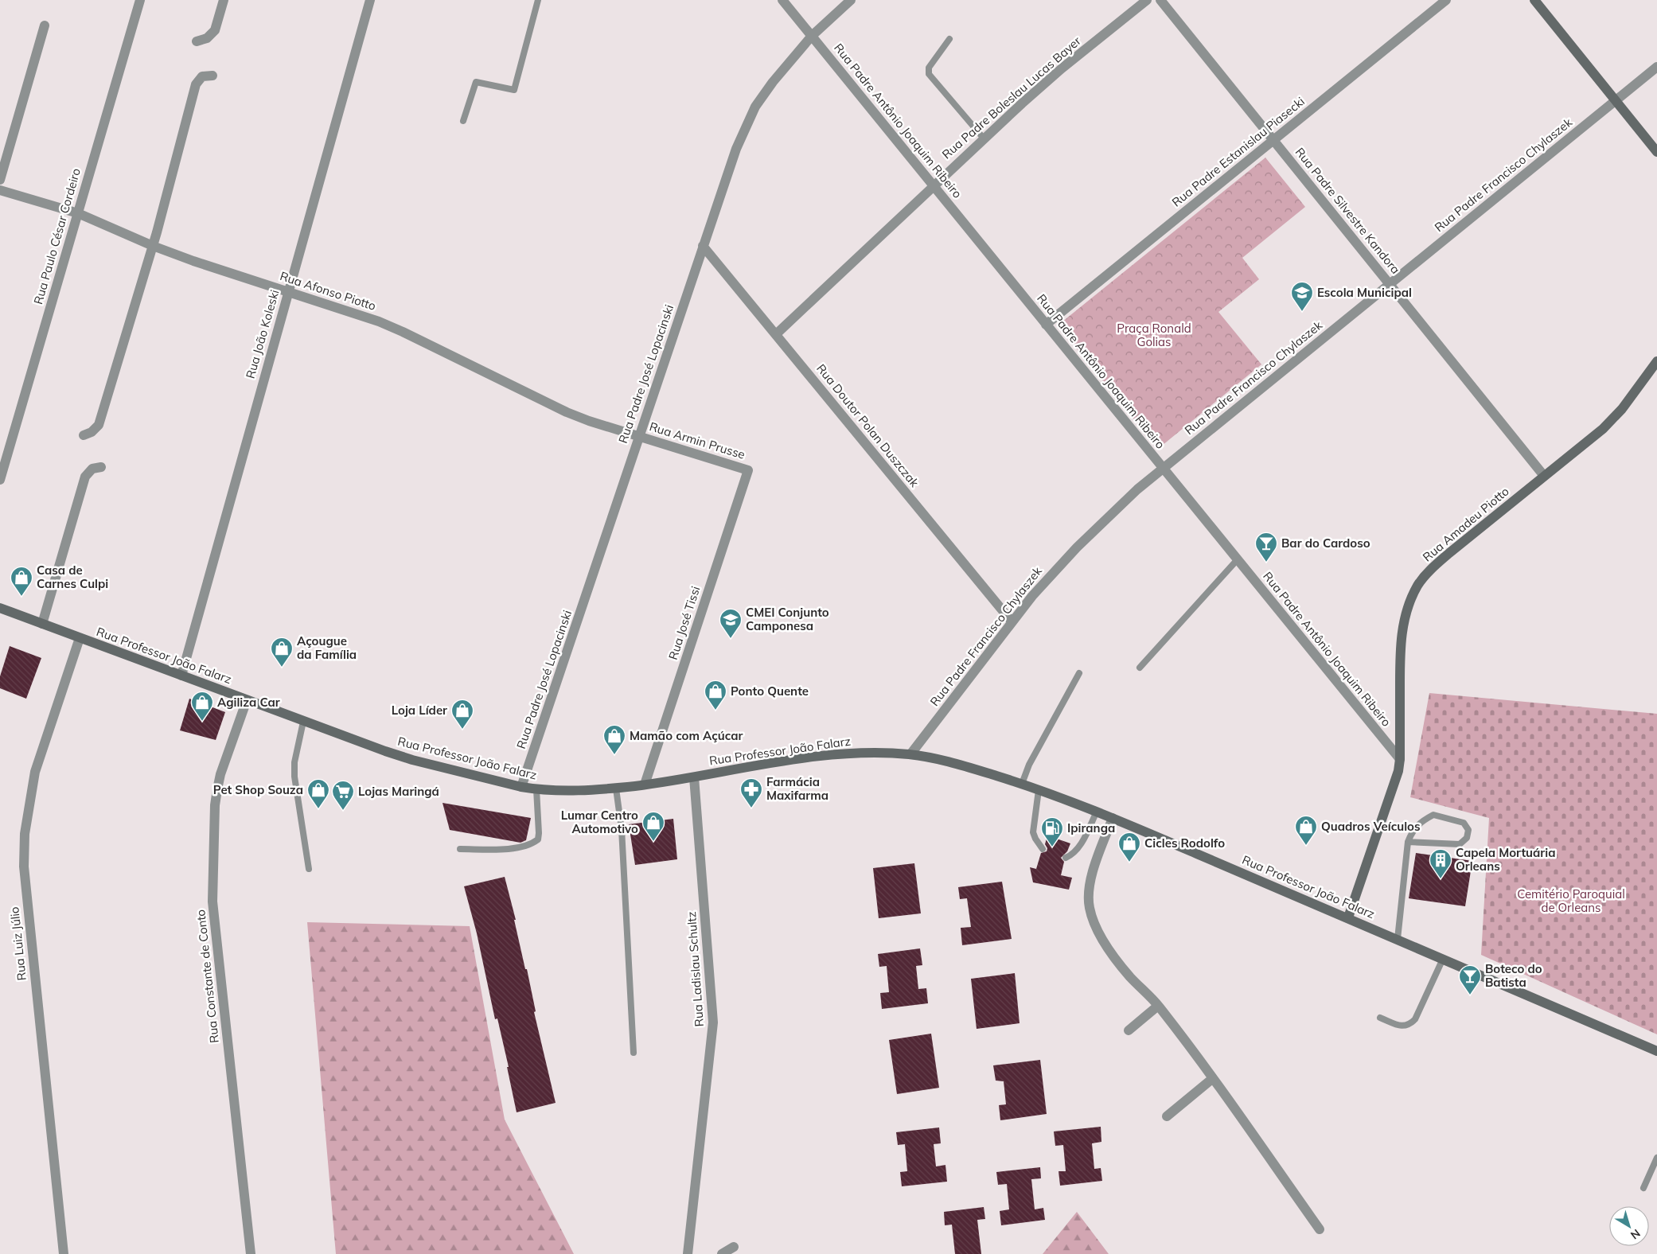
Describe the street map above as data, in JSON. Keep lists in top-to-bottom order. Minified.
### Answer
{"streets":{"main road":["Rua Amadeu Piotto","Rua Professor João Falarz"],"street":["Rua Padre Boleslau Lucas Bayer","Rua Padre Antônio Joaquim Ribeiro","Rua Padre Estanislau Piasecki","Rua Padre Francisco Chylaszek","Rua Padre Silvestre Kandora","Rua Paulo César Cordeiro","Rua Afonso Piotto","Rua João Koleski","Rua Padre José Lopacinski","Rua Doutor Polan Duszczak","Rua Armin Prusse","Rua José Tissi","Rua Luiz Júlio","Rua Ladislau Schultz","Rua Constante de Conto"]},"crossings":[["Rua Padre Boleslau Lucas Bayer","Rua Padre Antônio Joaquim Ribeiro"],["Rua Padre Boleslau Lucas Bayer","Rua Doutor Polan Duszczak"],["Rua Padre Antônio Joaquim Ribeiro","Rua Padre Estanislau Piasecki"],["Rua Padre Antônio Joaquim Ribeiro","Rua Padre Francisco Chylaszek"],["Rua Padre Antônio Joaquim Ribeiro","Rua Padre José Lopacinski"],["Rua Padre Antônio Joaquim Ribeiro","Rua Amadeu Piotto"],["Rua Padre Estanislau Piasecki","Rua Padre Silvestre Kandora"],["Rua Padre Francisco Chylaszek","Rua Padre Silvestre Kandora"],["Rua Padre Francisco Chylaszek","Rua Doutor Polan Duszczak"],["Rua Padre Francisco Chylaszek","Rua Professor João Falarz"],["Rua Padre Silvestre Kandora","Rua Amadeu Piotto"],["Rua Paulo César Cordeiro","Rua Afonso Piotto"],["Rua Afonso Piotto","Rua João Koleski"],["Rua Afonso Piotto","Rua Padre José Lopacinski"],["Rua Afonso Piotto","Rua Armin Prusse"],["Rua João Koleski","Rua Professor João Falarz"],["Rua Padre José Lopacinski","Rua Doutor Polan Duszczak"],["Rua Padre José Lopacinski","Rua Armin Prusse"],["Rua Padre José Lopacinski","Rua Professor João Falarz"],["Rua Armin Prusse","Rua José Tissi"],["Rua Amadeu Piotto","Rua Professor João Falarz"],["Rua José Tissi","Rua Professor João Falarz"],["Rua Professor João Falarz","Rua Luiz Júlio"],["Rua Professor João Falarz","Rua Ladislau Schultz"],["Rua Professor João Falarz","Rua Constante de Conto"]],"parks":["Praça Ronald Golias","Cemitério Paroquial de Orleans"],"places":{"school or university":["Escola Municipal","CMEI Conjunto Camponesa"],"bar":["Bar do Cardoso","Boteco do Batista"],"shop":["Casa de Carnes Culpi","Açougue da Família","Ponto Quente","Agiliza Car","Loja Líder","Mamão com Açúcar","Pet Shop Souza","Lumar Centro Automotivo","Quadros Veículos","Cicles Rodolfo"],"pharmacy":["Farmácia Maxifarma"],"supermarket":["Lojas Maringá"],"fuel station":["Ipiranga"],"building":["Capela Mortuária Orleans"]},"north":"bottom right"}
